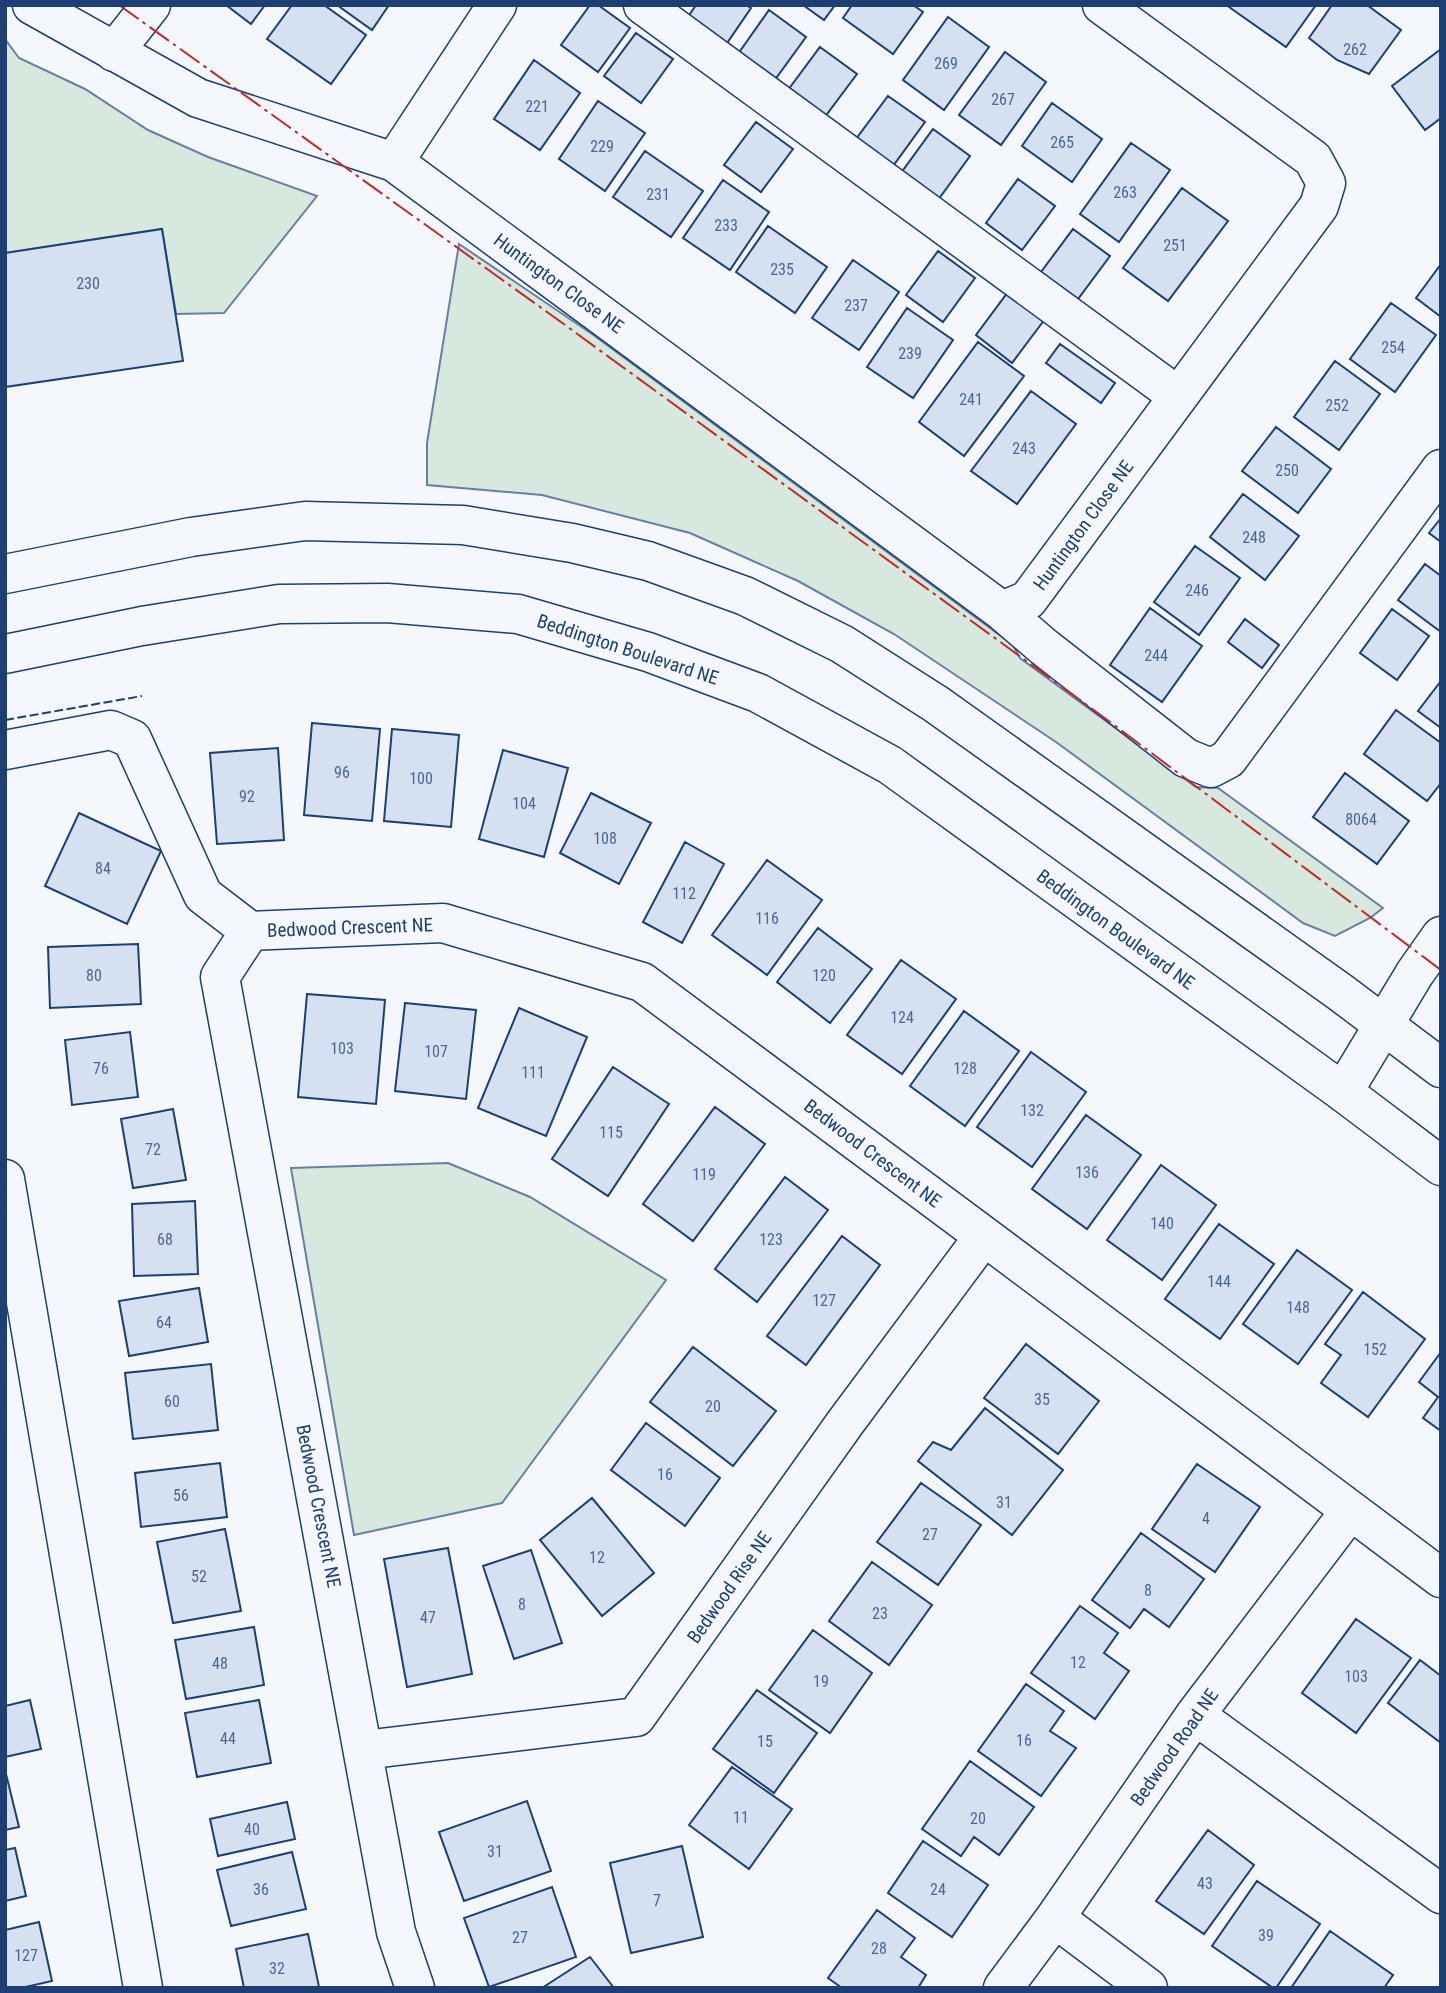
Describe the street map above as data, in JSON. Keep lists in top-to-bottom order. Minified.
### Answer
{"streets":{"street":["Huntington Close NE","Beddington Boulevard NE","Bedwood Crescent NE","Bedwood Rise NE","Bedwood Road NE"]},"crossings":[["Bedwood Crescent NE","Bedwood Rise NE"],["Bedwood Crescent NE","Bedwood Road NE"]],"house_numbers":["262","269","267","221","265","229","263","231","233","251","235","230","237","254","239","241","252","243","250","248","246","244","96","100","92","104","8064","108","84","112","116","80","120","124","103","107","76","128","111","132","115","72","136","119","140","68","123","144","127","148","64","152","35","60","20","16","56","31","4","27","12","52","8","8","23","47","12","48","103","19","44","16","15","11","20","40","31","43","36","24","7","39","27","28","127","32"]}
